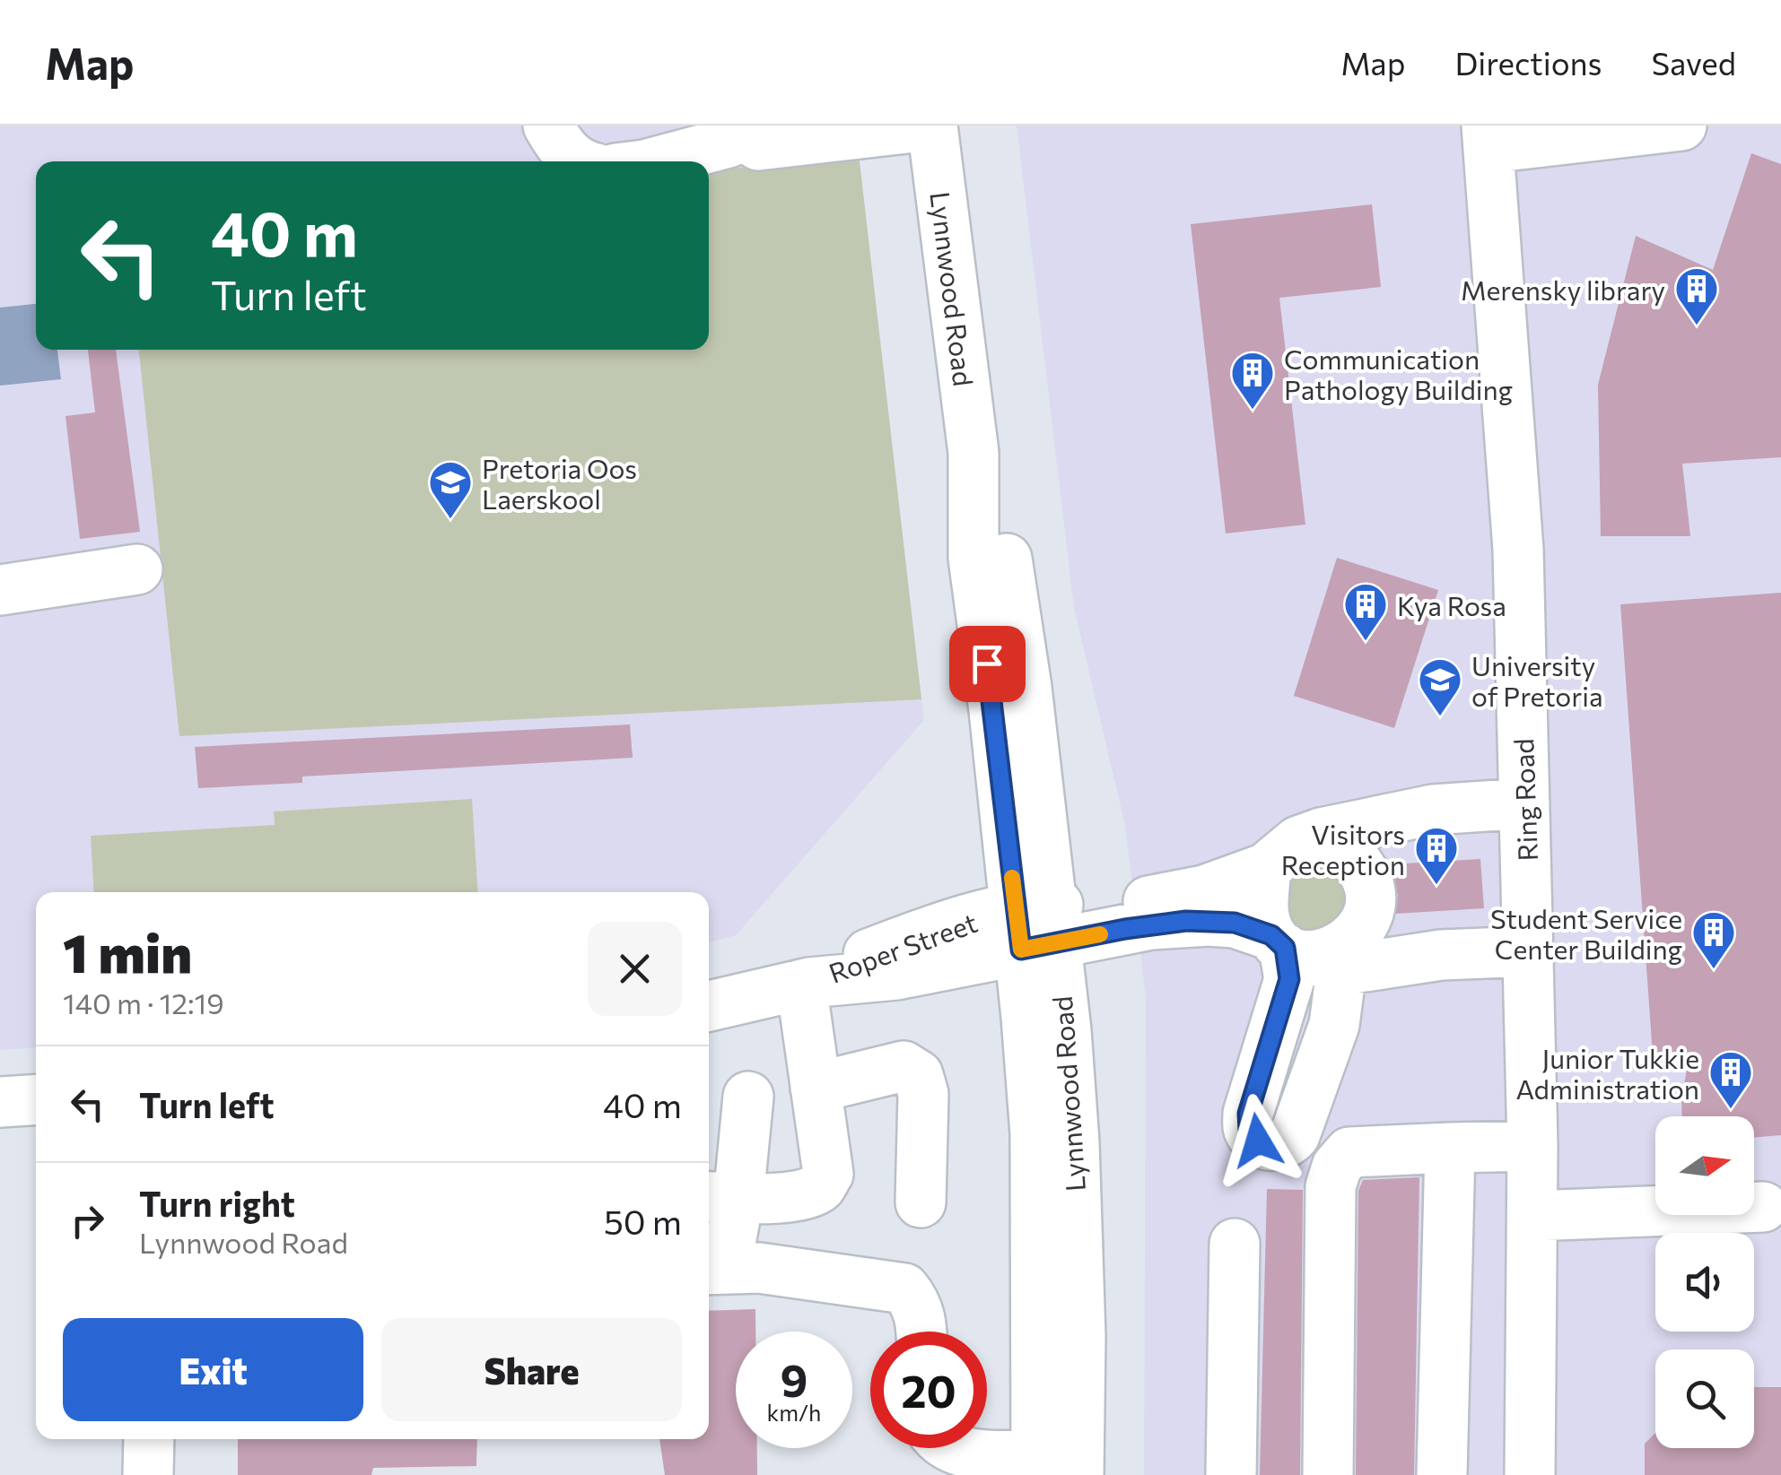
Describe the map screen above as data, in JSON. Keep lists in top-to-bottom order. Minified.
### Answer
{"streets":{"street":["Lynnwood Road","Ring Road","Roper Street"]},"crossings":[["Lynnwood Road","Roper Street"]],"places":{"building":["Merensky library","Communication Pathology Building","Kya Rosa","Visitors Reception","Student Service Center Building","Junior Tukkie Administration"],"school or university":["Pretoria Oos Laerskool","University of Pretoria"]},"north":"right","page":{"header":"Map","nav":["Map","Directions","Saved"],"turn":["40 m","Turn left"],"heading":["1 min","140 m · 12:19"],"list":[{"name":"Turn left","value":"40 m"},{"name":"Turn right","note":"Lynnwood Road","value":"50 m"}],"buttons":["Exit","Share"],"speed":"9 km/h","limit":"20"}}
